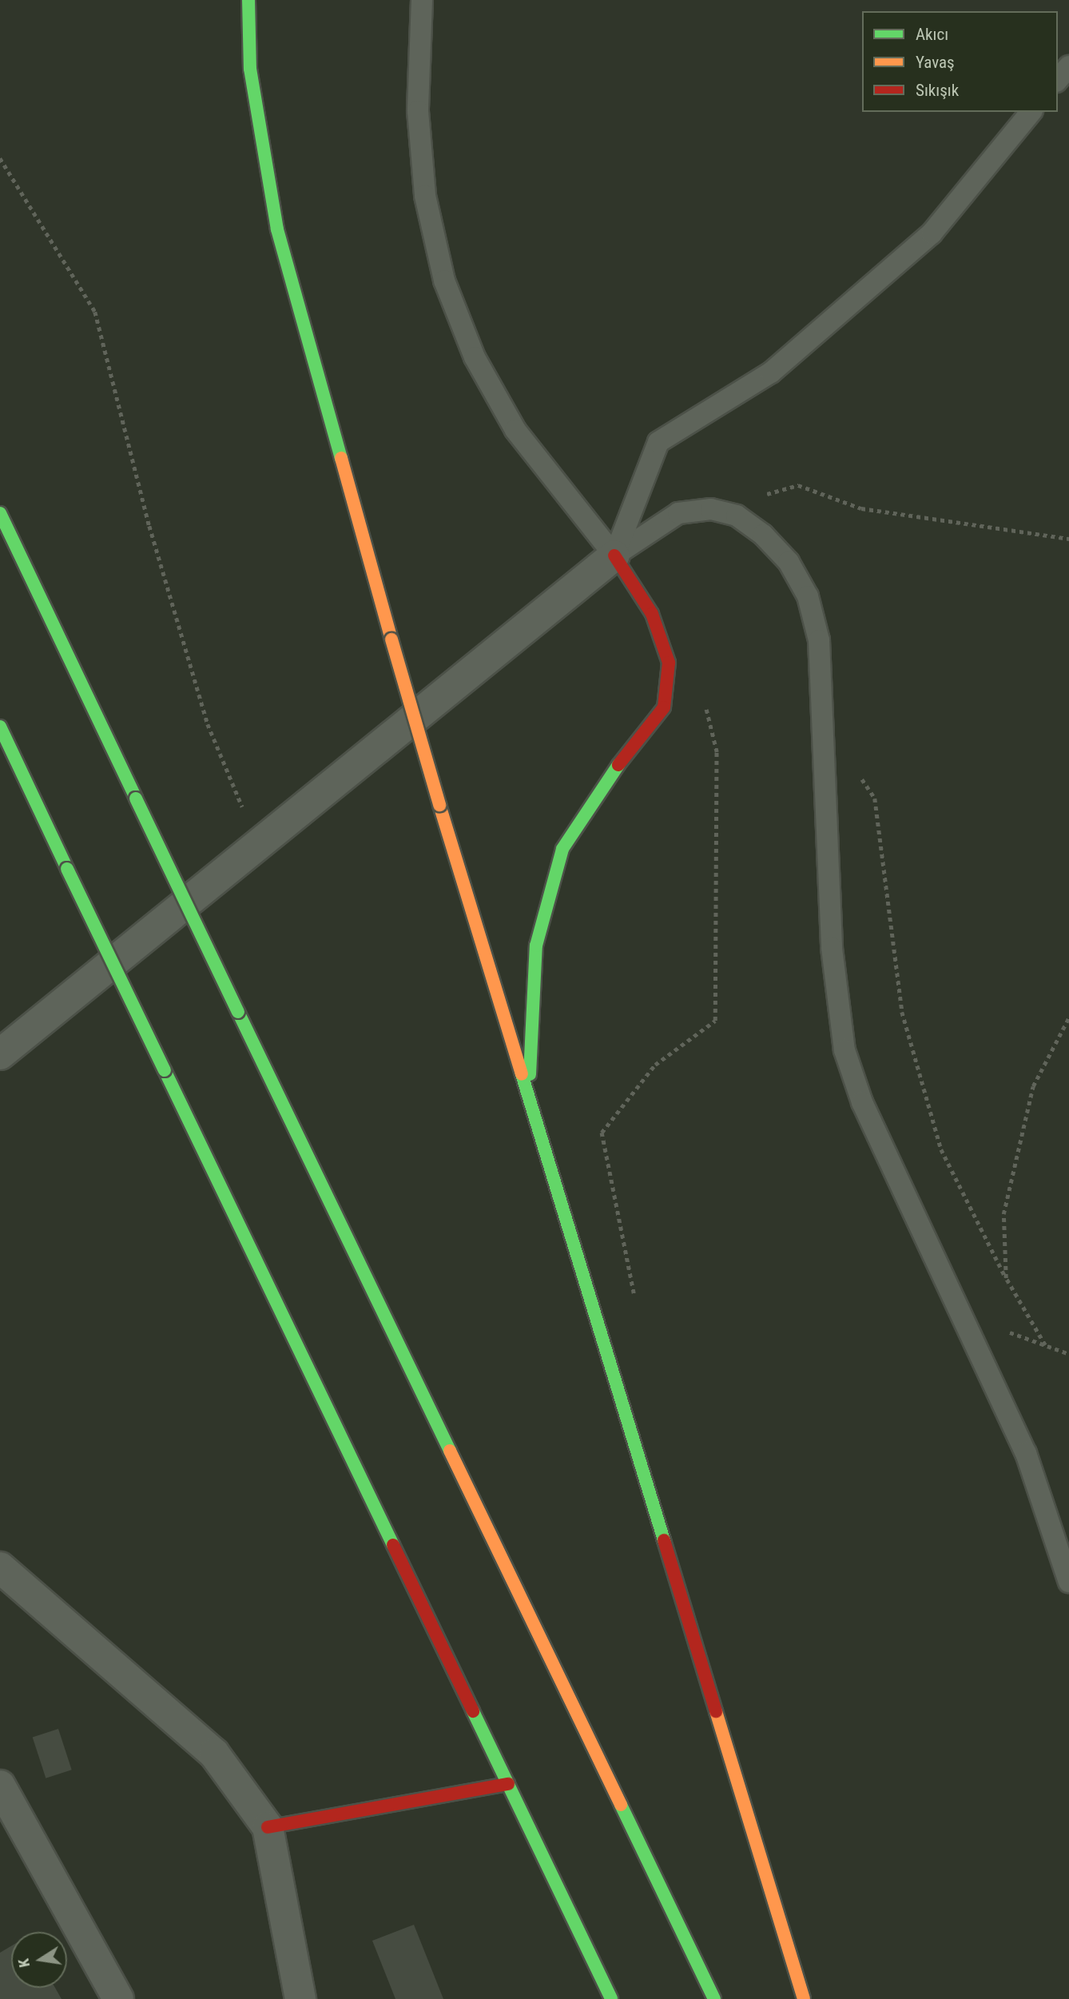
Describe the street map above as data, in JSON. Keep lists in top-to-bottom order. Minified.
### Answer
{"legend":["Akıcı","Yavaş","Sıkışık"],"north":"left"}
